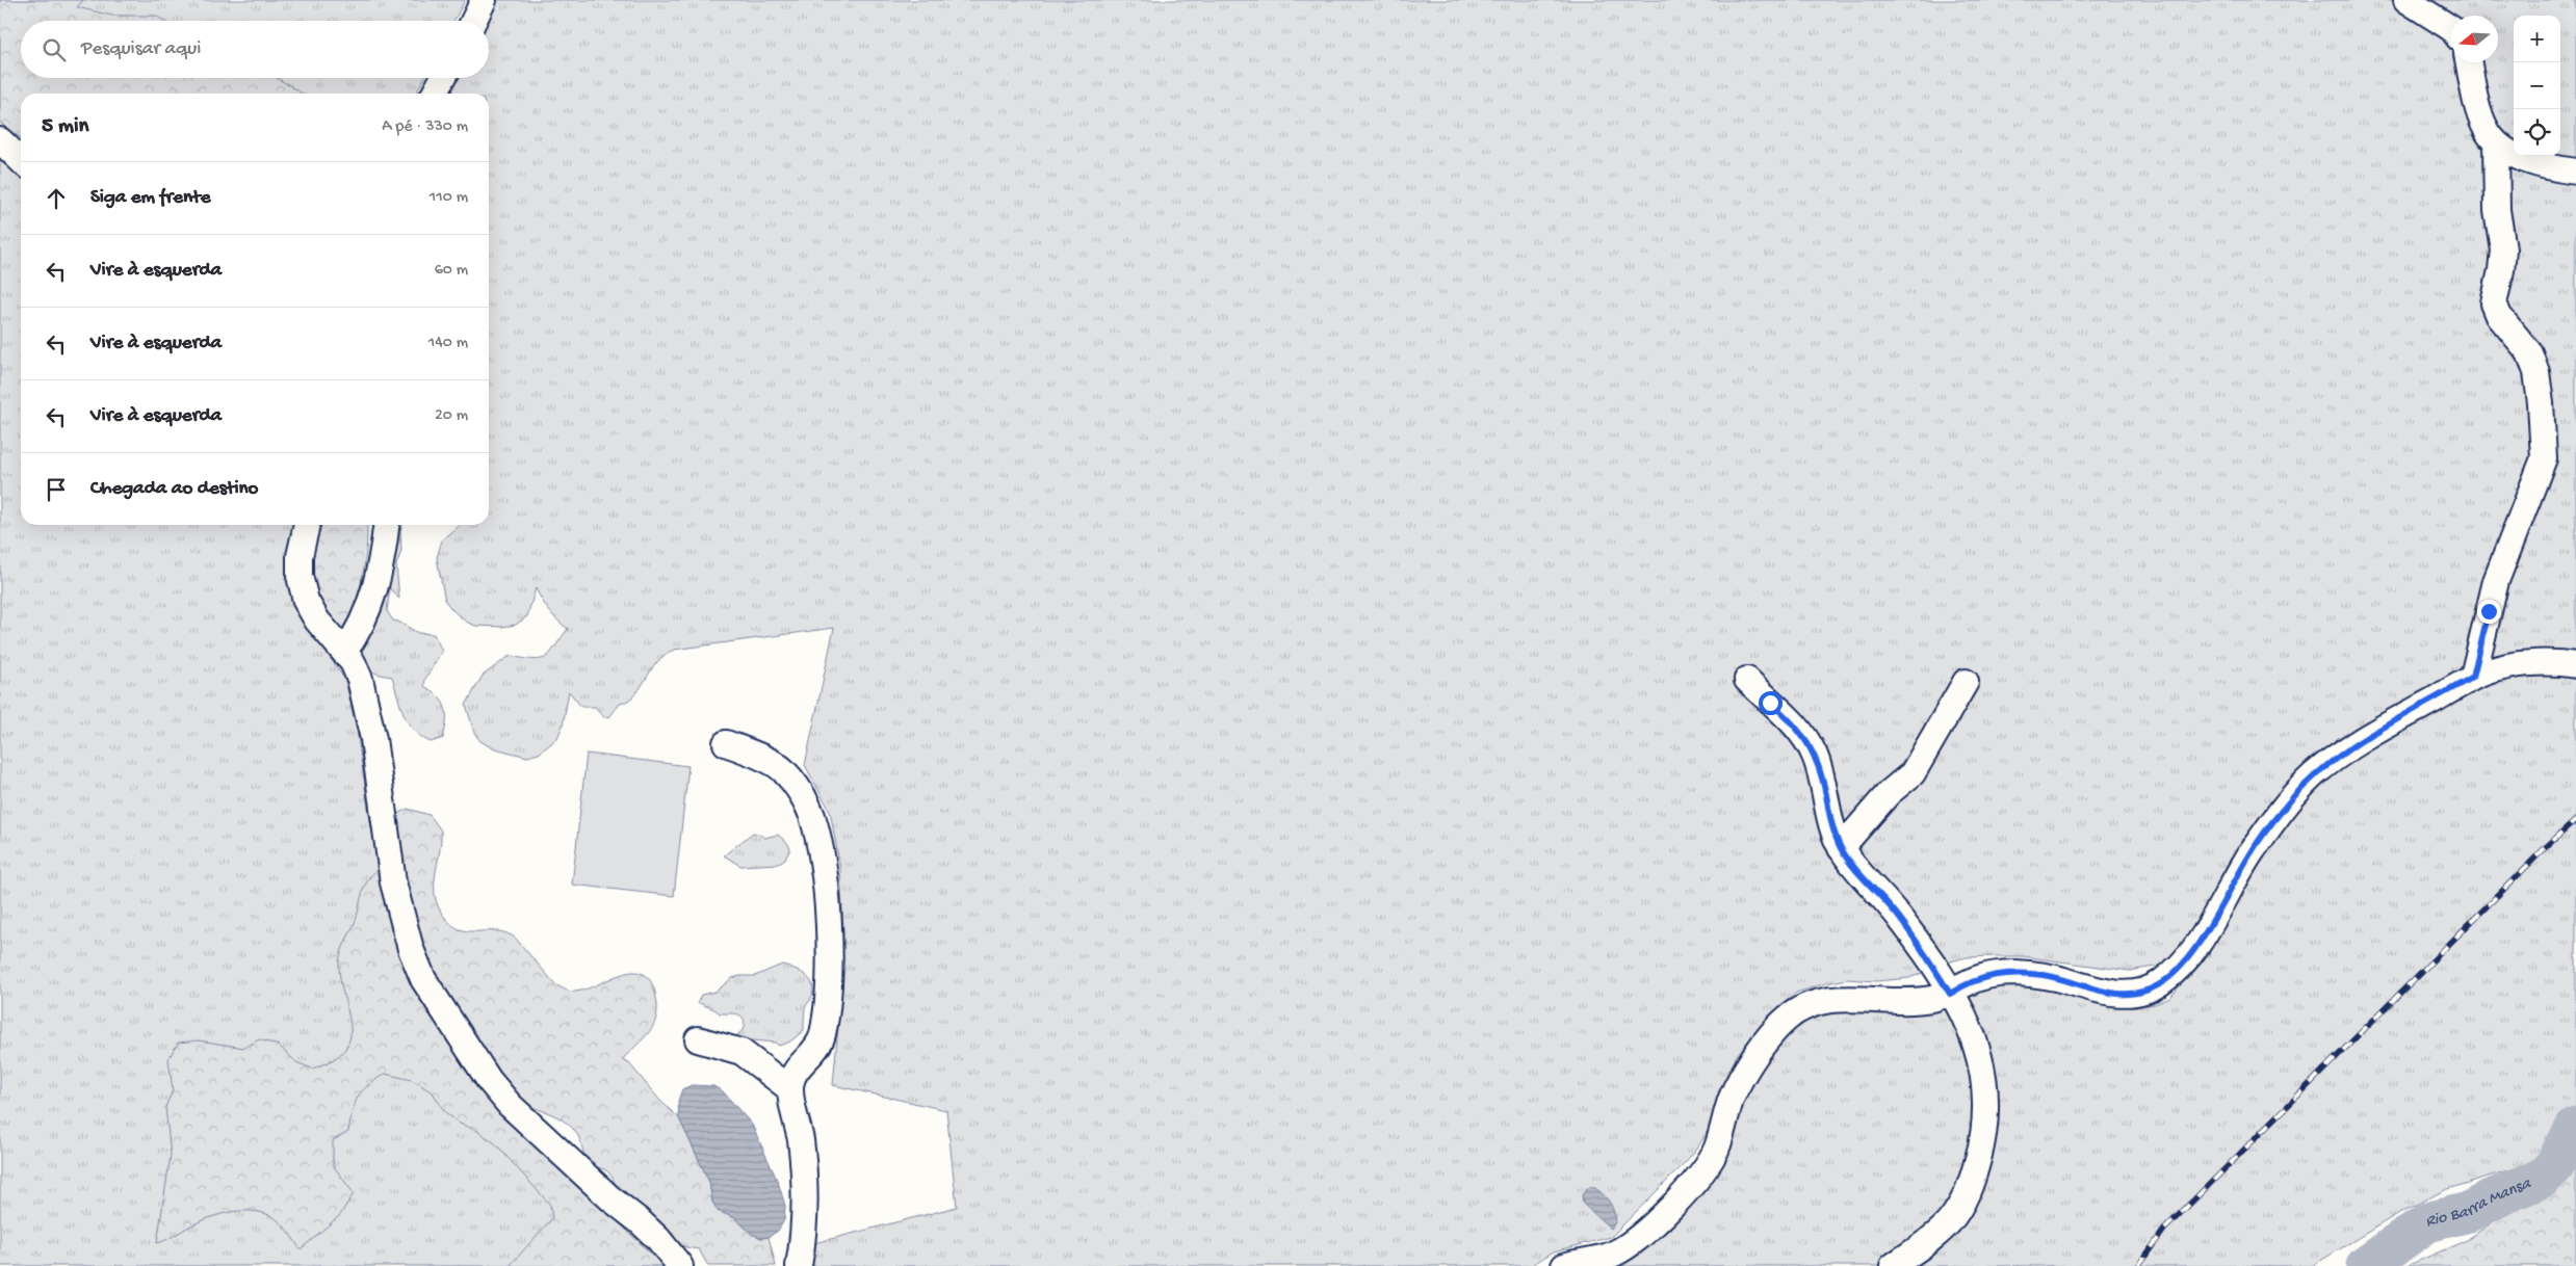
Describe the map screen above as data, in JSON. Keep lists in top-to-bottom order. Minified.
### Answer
{"water":["Rio Barra Mansa"],"north":"left","page":{"map_buttons":["+","−"],"search":"Pesquisar aqui","heading":["5 min","A pé · 330 m"],"list":[["Siga em frente","110 m"],["Vire à esquerda","60 m"],["Vire à esquerda","140 m"],["Vire à esquerda","20 m"],"Chegada ao destino"]}}
